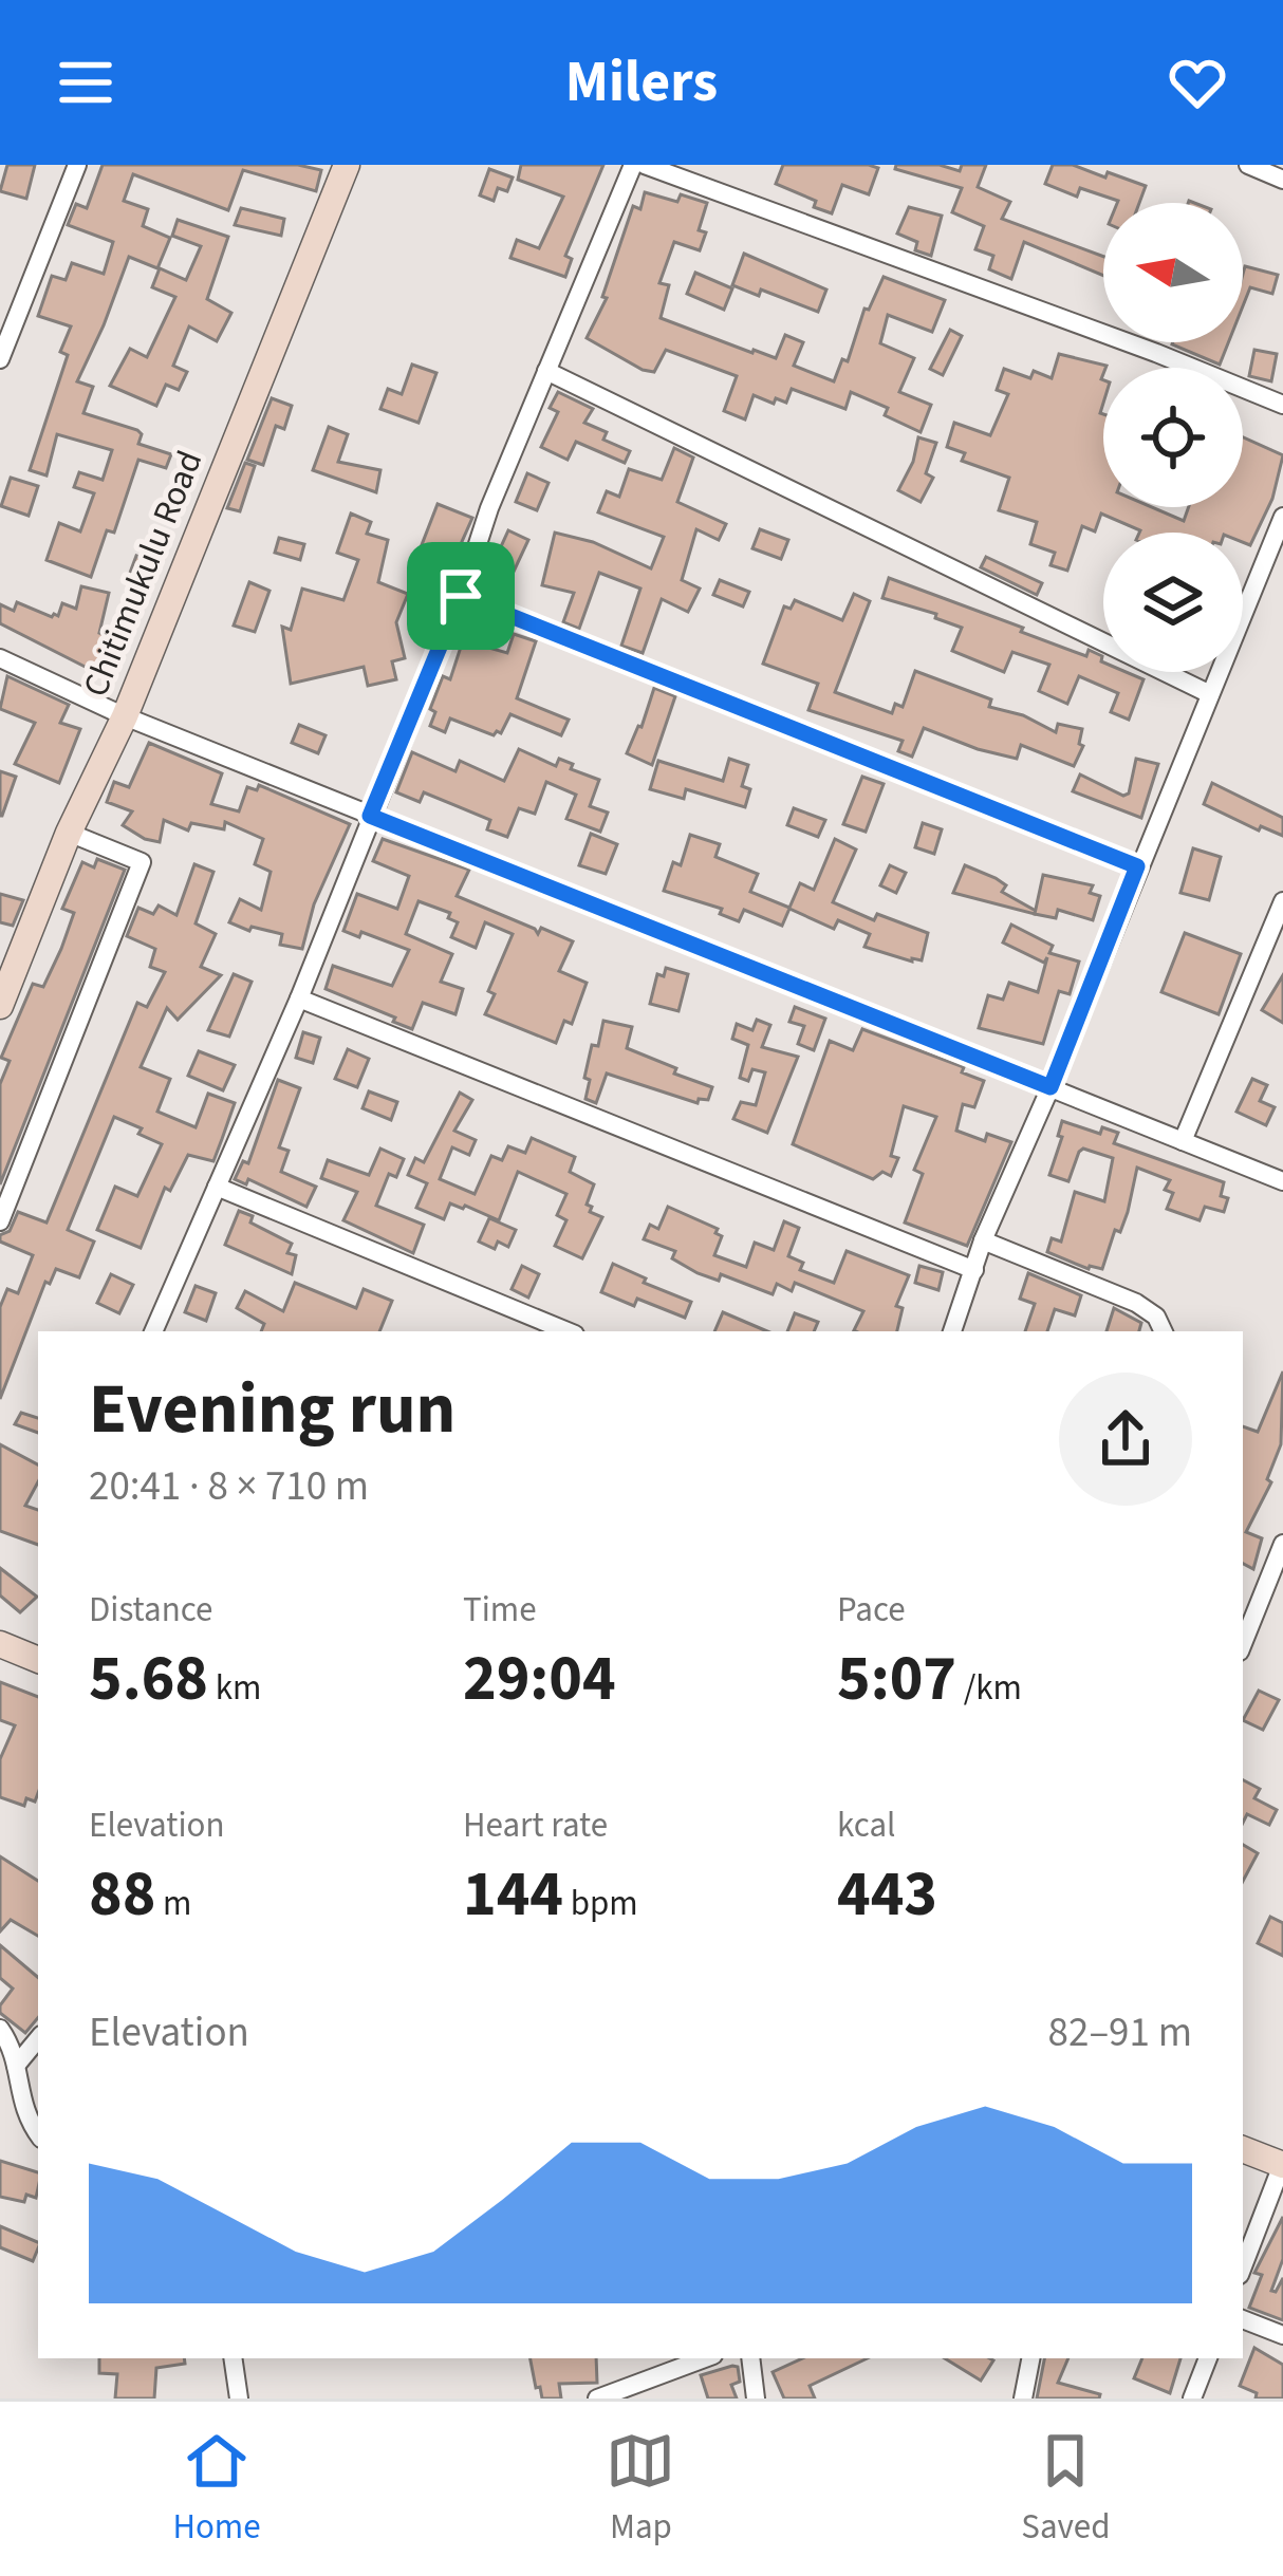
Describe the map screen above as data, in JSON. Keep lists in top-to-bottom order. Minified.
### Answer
{"streets":{"street":["Chitimukulu Road"]},"north":"left","page":{"header":"Milers","heading":["Evening run","20:41 · 8 × 710 m"],"stats":[["Distance","5.68 km"],["Time","29:04"],["Pace","5:07 /km"],["Elevation","88 m"],["Heart rate","144 bpm"],["kcal","443"]],"chart":["Elevation","82–91 m"],"tabs":["Home","Map","Saved"]}}
